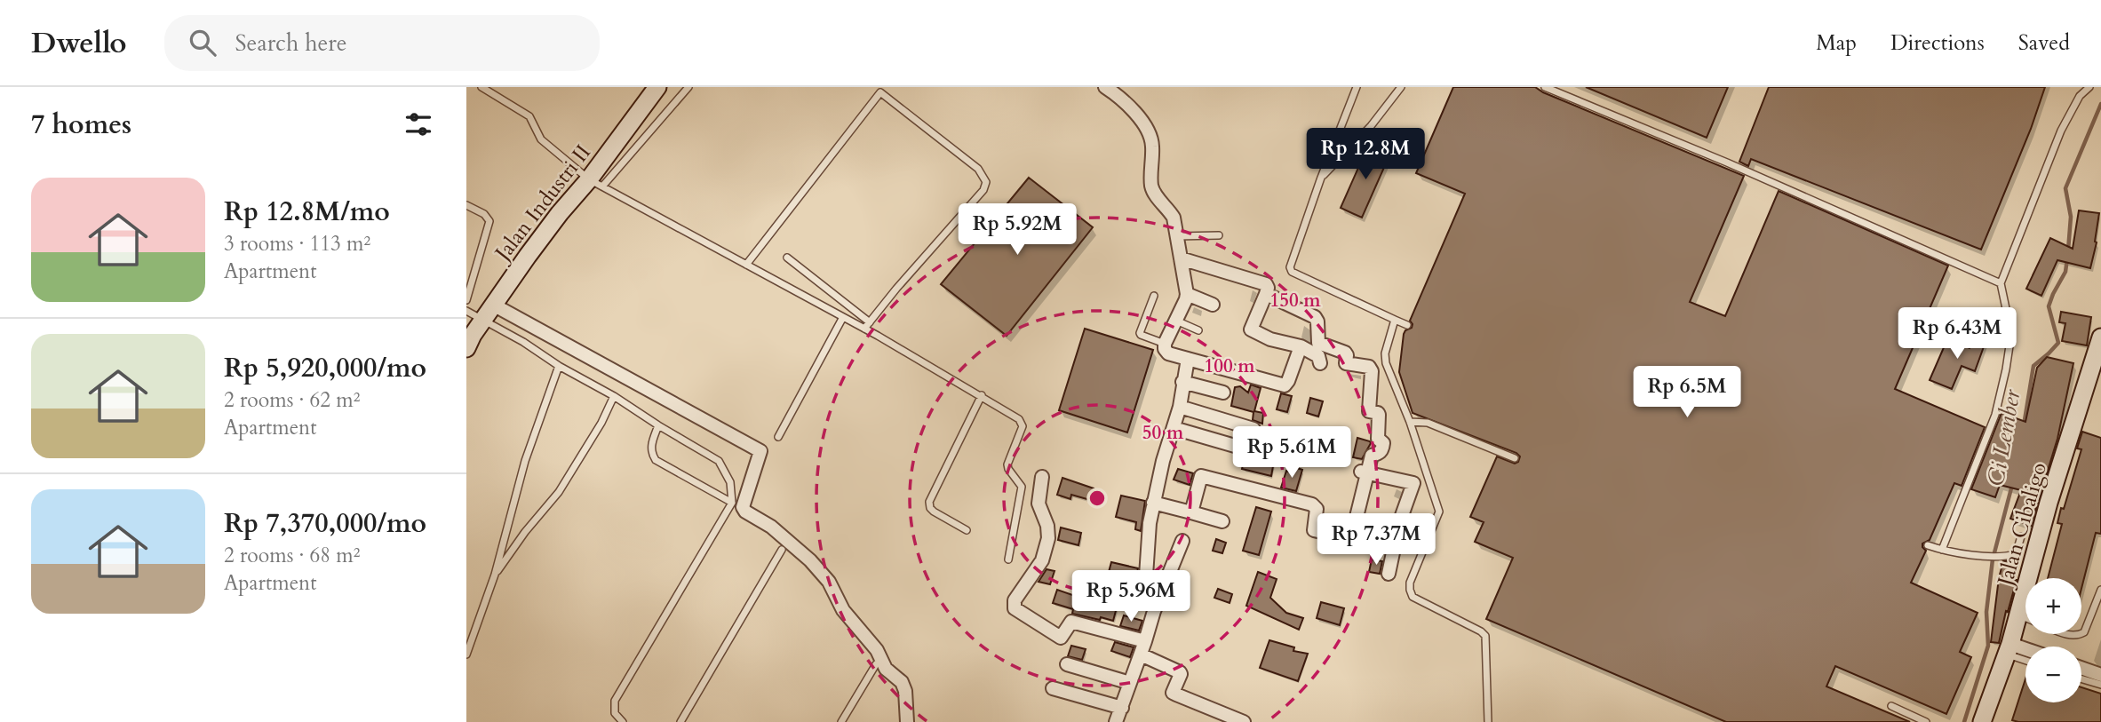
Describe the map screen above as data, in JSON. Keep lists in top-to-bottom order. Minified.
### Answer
{"streets":{"main road":["Jalan Industri II","Jalan Cibaligo"]},"water":["Ci Lember"],"page":{"header":"Dwello","search":"Search here","nav":["Map","Directions","Saved"],"heading":"7 homes","price":["Rp 12.8M","Rp 5.92M","Rp 6.43M","Rp 6.5M","Rp 5.61M","Rp 7.37M","Rp 5.96M"],"list":[{"name":"Rp 12.8M/mo","note":"3 rooms · 113 m² · Apartment"},{"name":"Rp 5,920,000/mo","note":"2 rooms · 62 m² · Apartment"},{"name":"Rp 7,370,000/mo","note":"2 rooms · 68 m² · Apartment"}],"map_buttons":["+","−"]},"rings":["150 m","100 m","50 m"]}
